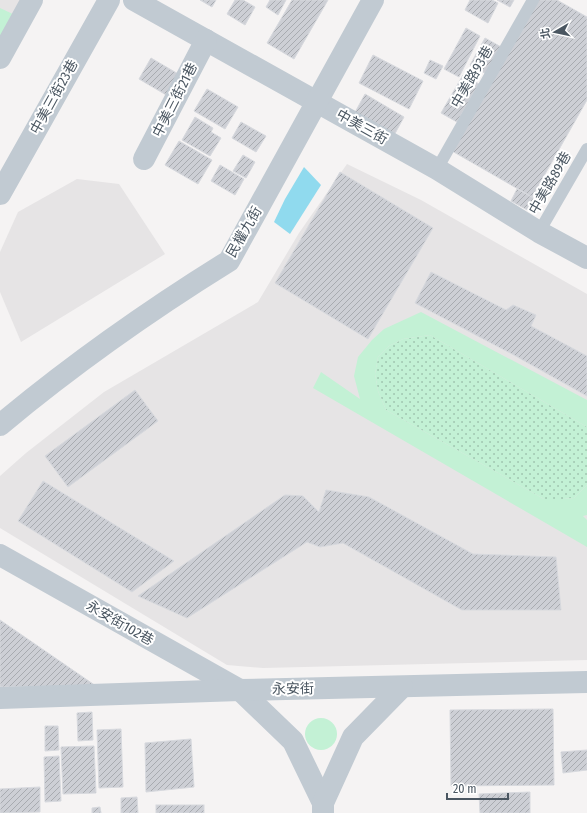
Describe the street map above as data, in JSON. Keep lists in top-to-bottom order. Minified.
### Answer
{"streets":{"street":["中美三街23巷","中美三街21巷","中美三街","民權九街","永安街102巷","永安街"],"lane":["中美路93巷","中美路89巷"]},"crossings":[["中美路93巷","中美三街"],["中美三街21巷","中美三街"],["中美三街","中美路89巷"],["中美三街","民權九街"],["永安街102巷","永安街"]],"scale_bar":"20 m","north":"left"}
